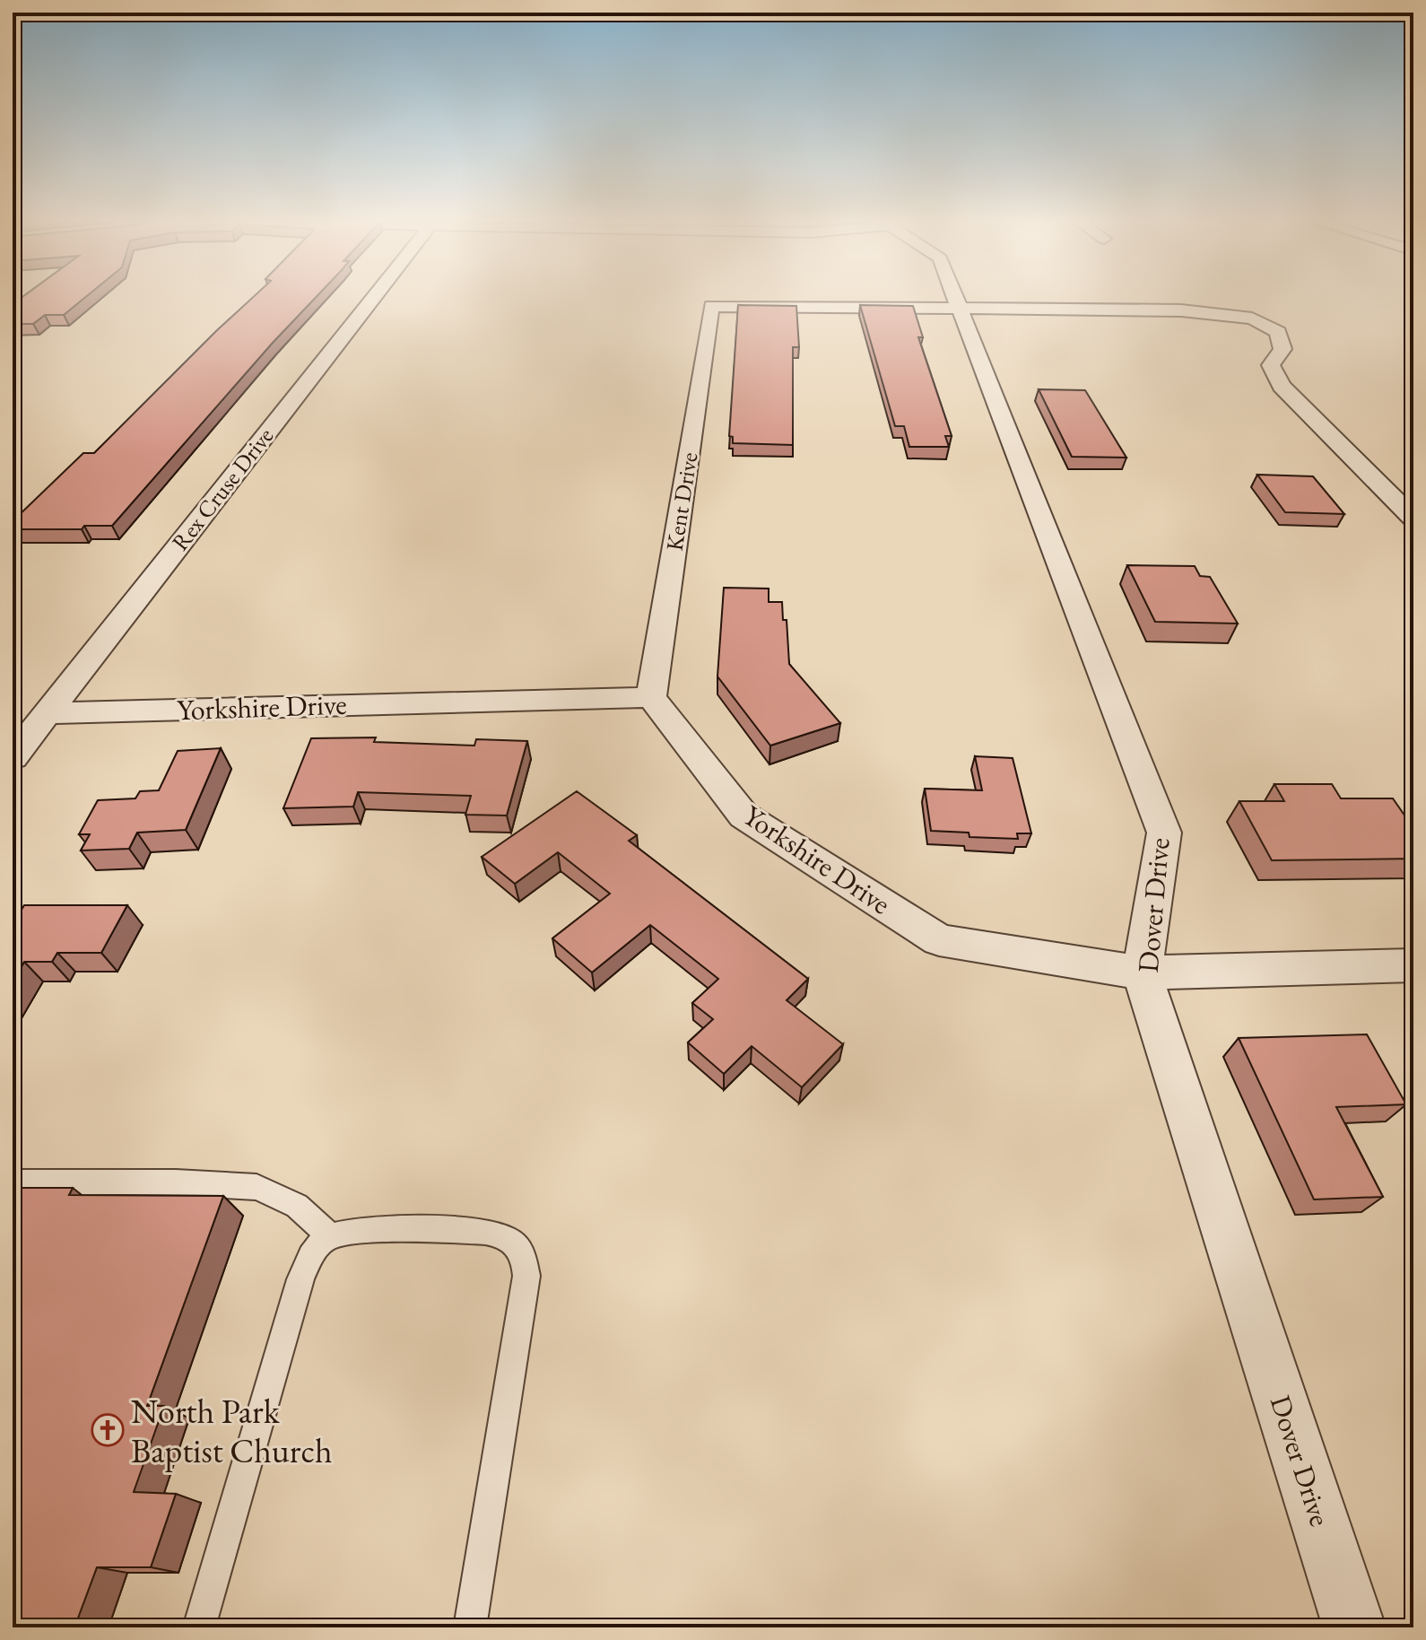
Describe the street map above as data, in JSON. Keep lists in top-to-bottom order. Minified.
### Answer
{"streets":{"street":["Rex Cruse Drive","Kent Drive","Yorkshire Drive","Dover Drive"]},"crossings":[["Rex Cruse Drive","Yorkshire Drive"],["Kent Drive","Yorkshire Drive"],["Kent Drive","Dover Drive"],["Yorkshire Drive","Dover Drive"]],"places":{"church":["North Park Baptist Church"]}}
